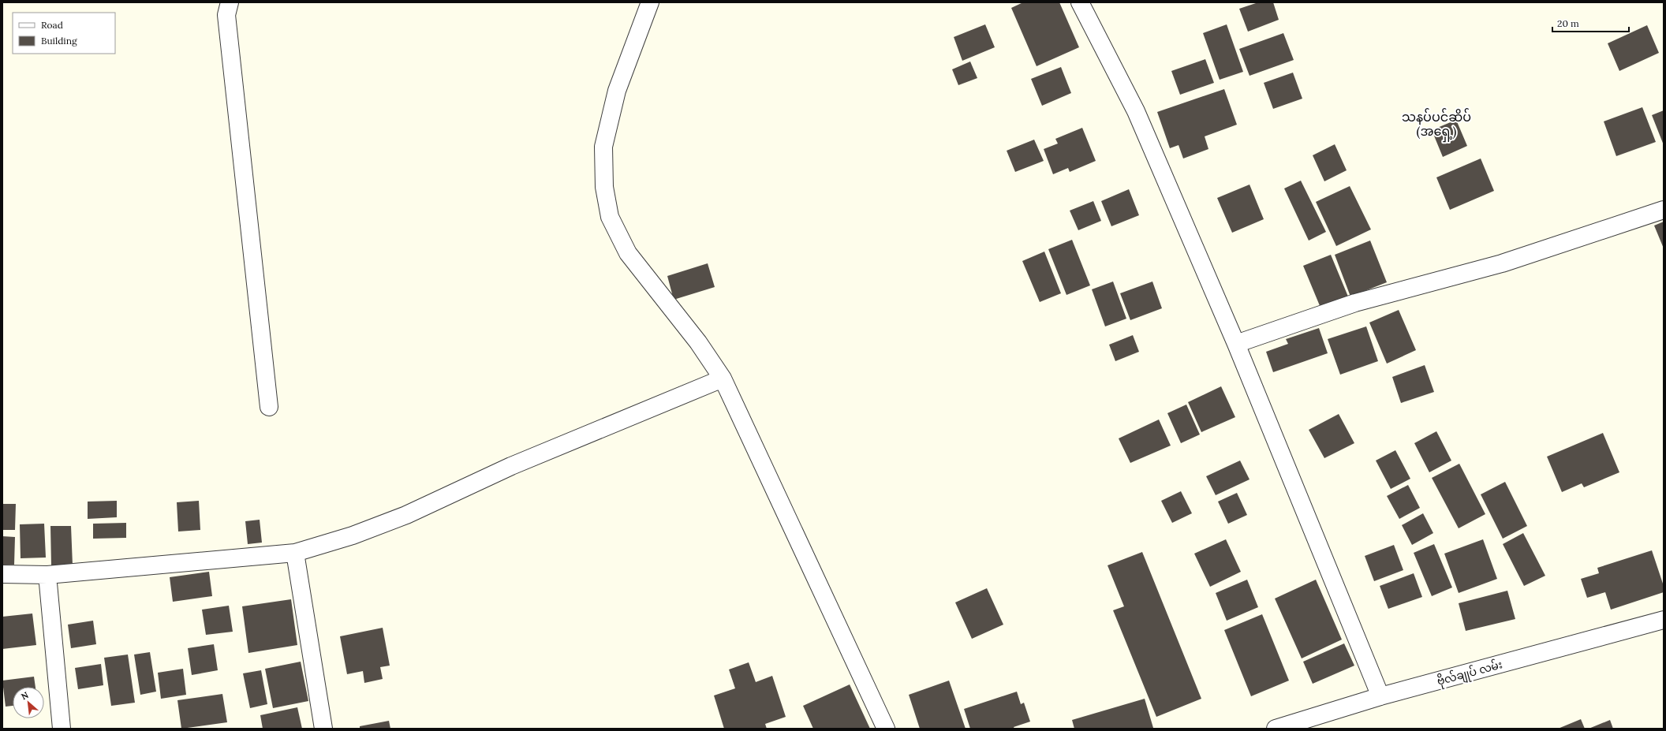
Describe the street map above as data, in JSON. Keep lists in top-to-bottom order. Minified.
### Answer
{"streets":{"street":["ဗိုလ်ချုပ် လမ်း"]},"districts":["သနပ်ပင်ဆိပ် (အရှေ့)"],"legend":["Road","Building"],"scale_bar":"20 m","north":"top left"}
